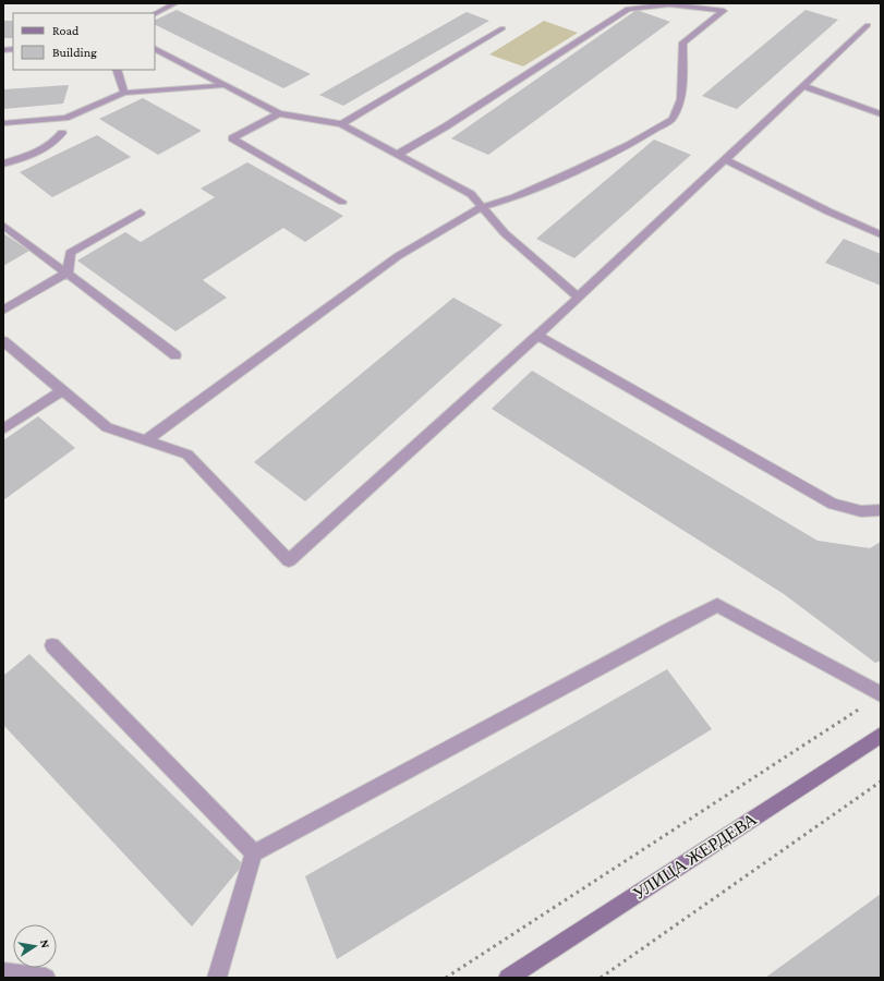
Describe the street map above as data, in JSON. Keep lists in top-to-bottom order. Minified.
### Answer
{"streets":{"main road":["УЛИЦА ЖЕРДЕВА"]},"legend":["Road","Building"],"north":"right"}
